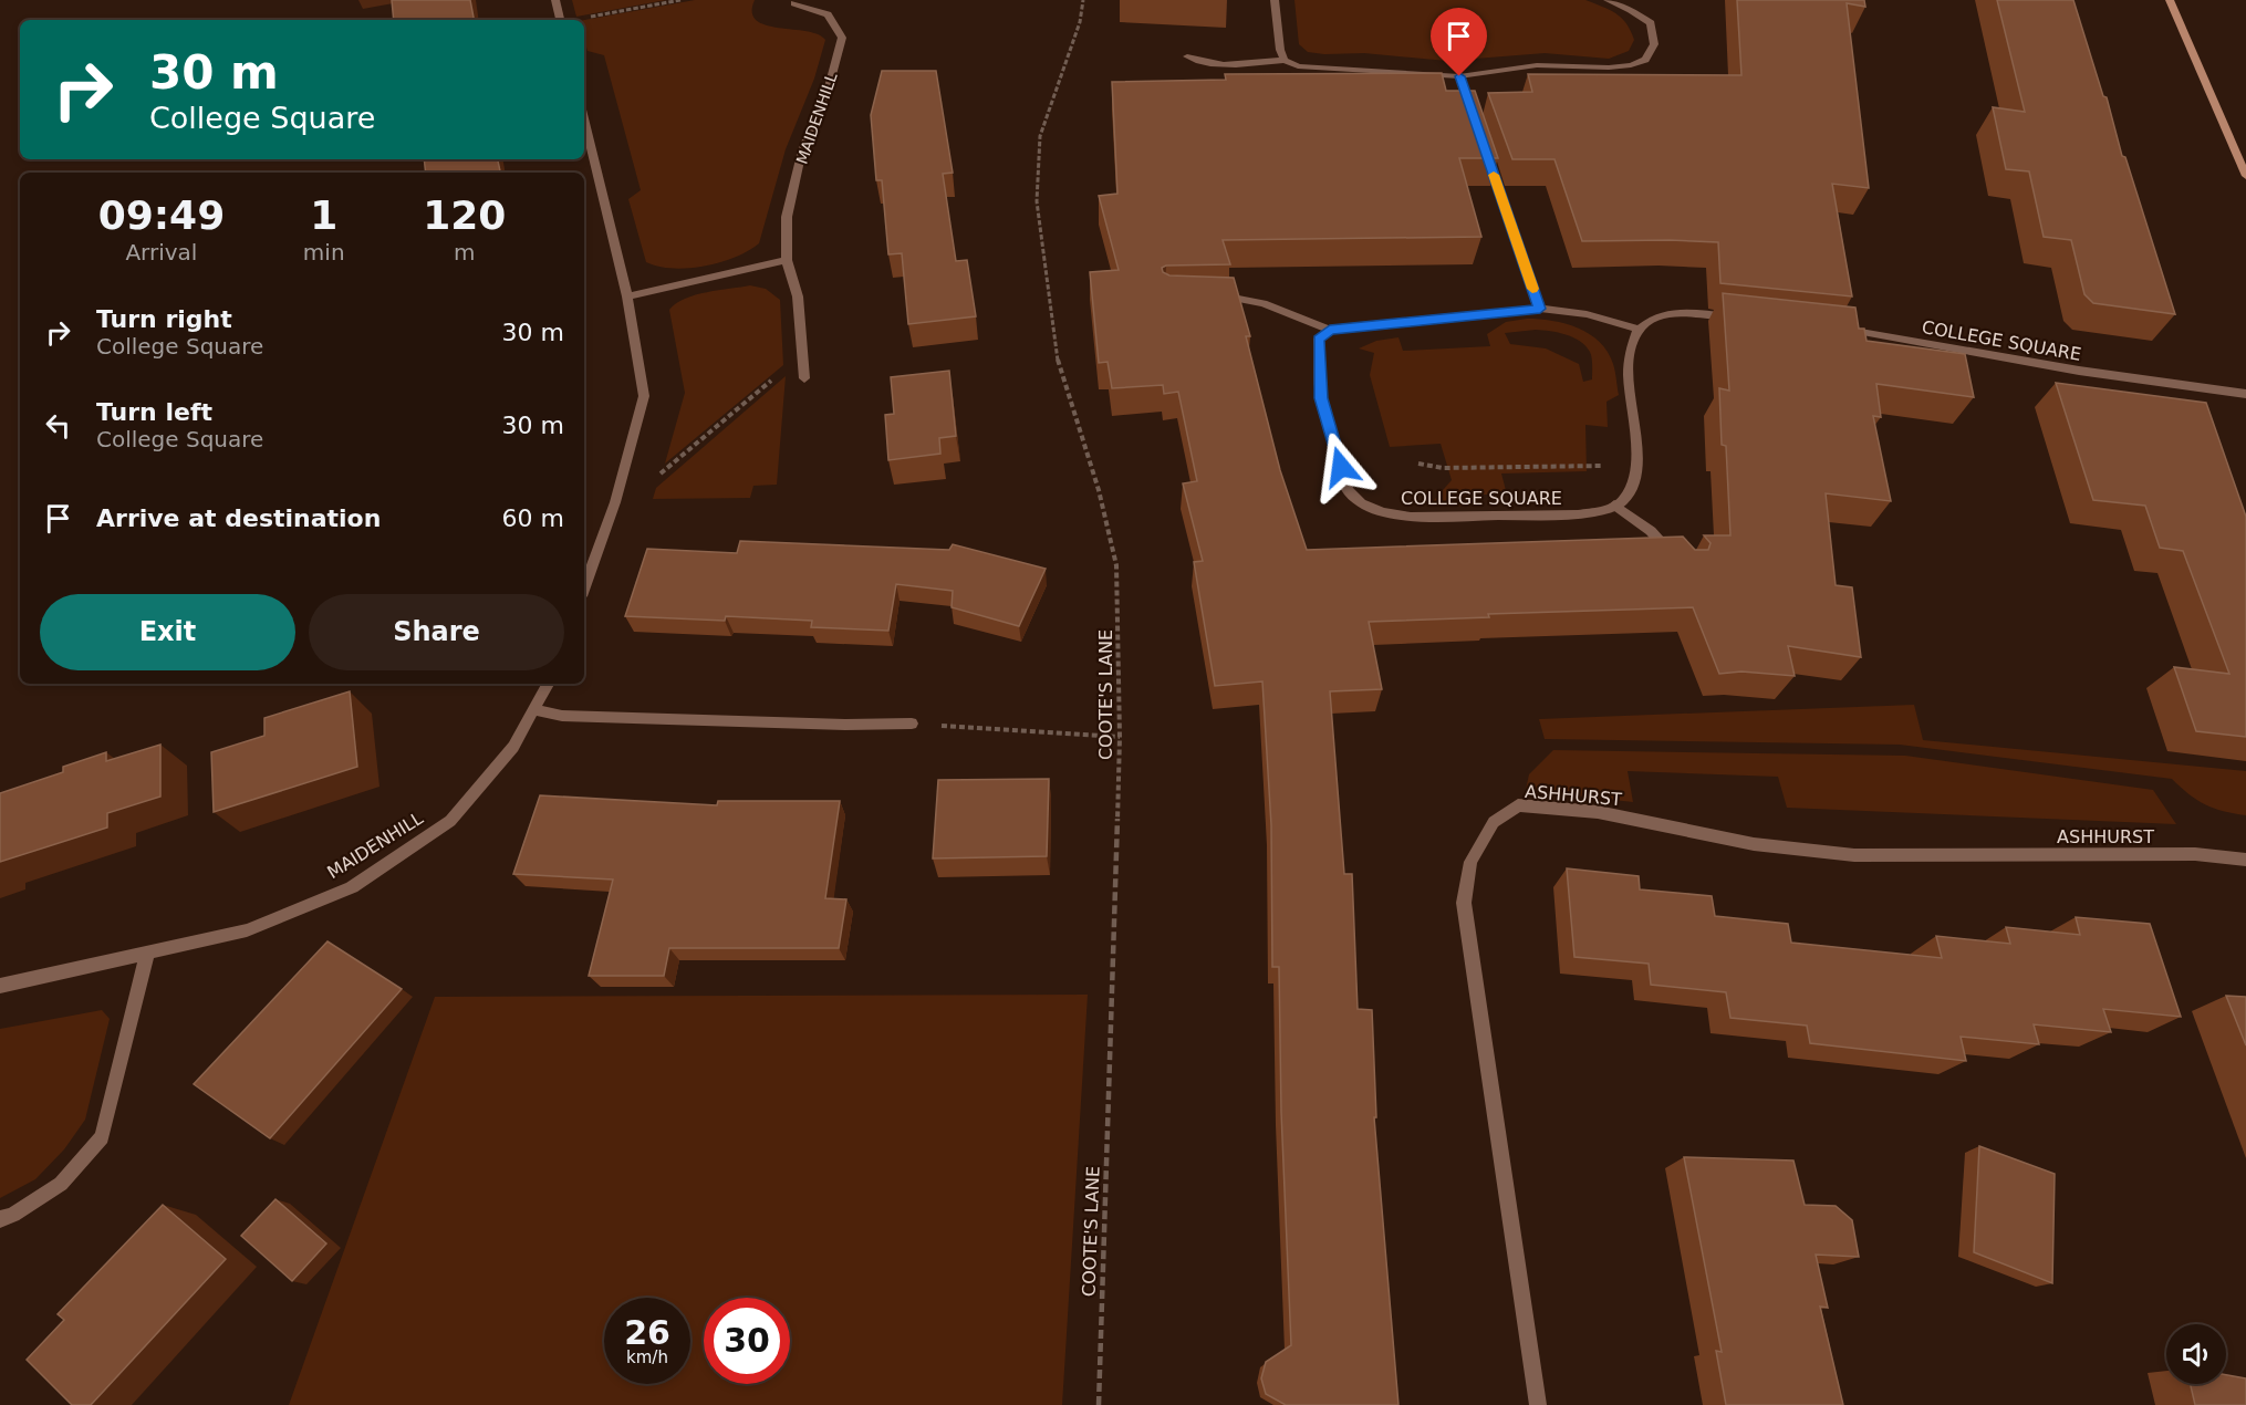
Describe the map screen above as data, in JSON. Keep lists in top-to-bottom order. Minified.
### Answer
{"streets":{"street":["MAIDENHILL","COLLEGE SQUARE","ASHHURST"],"path":["COOTE'S LANE"]},"page":{"turn":["30 m","College Square"],"eta":["09:49","Arrival","1","min","120","m"],"list":[{"name":"Turn right","note":"College Square","value":"30 m"},{"name":"Turn left","note":"College Square","value":"30 m"},{"name":"Arrive at destination","value":"60 m"}],"buttons":["Exit","Share"],"speed":"26 km/h","limit":"30"}}
